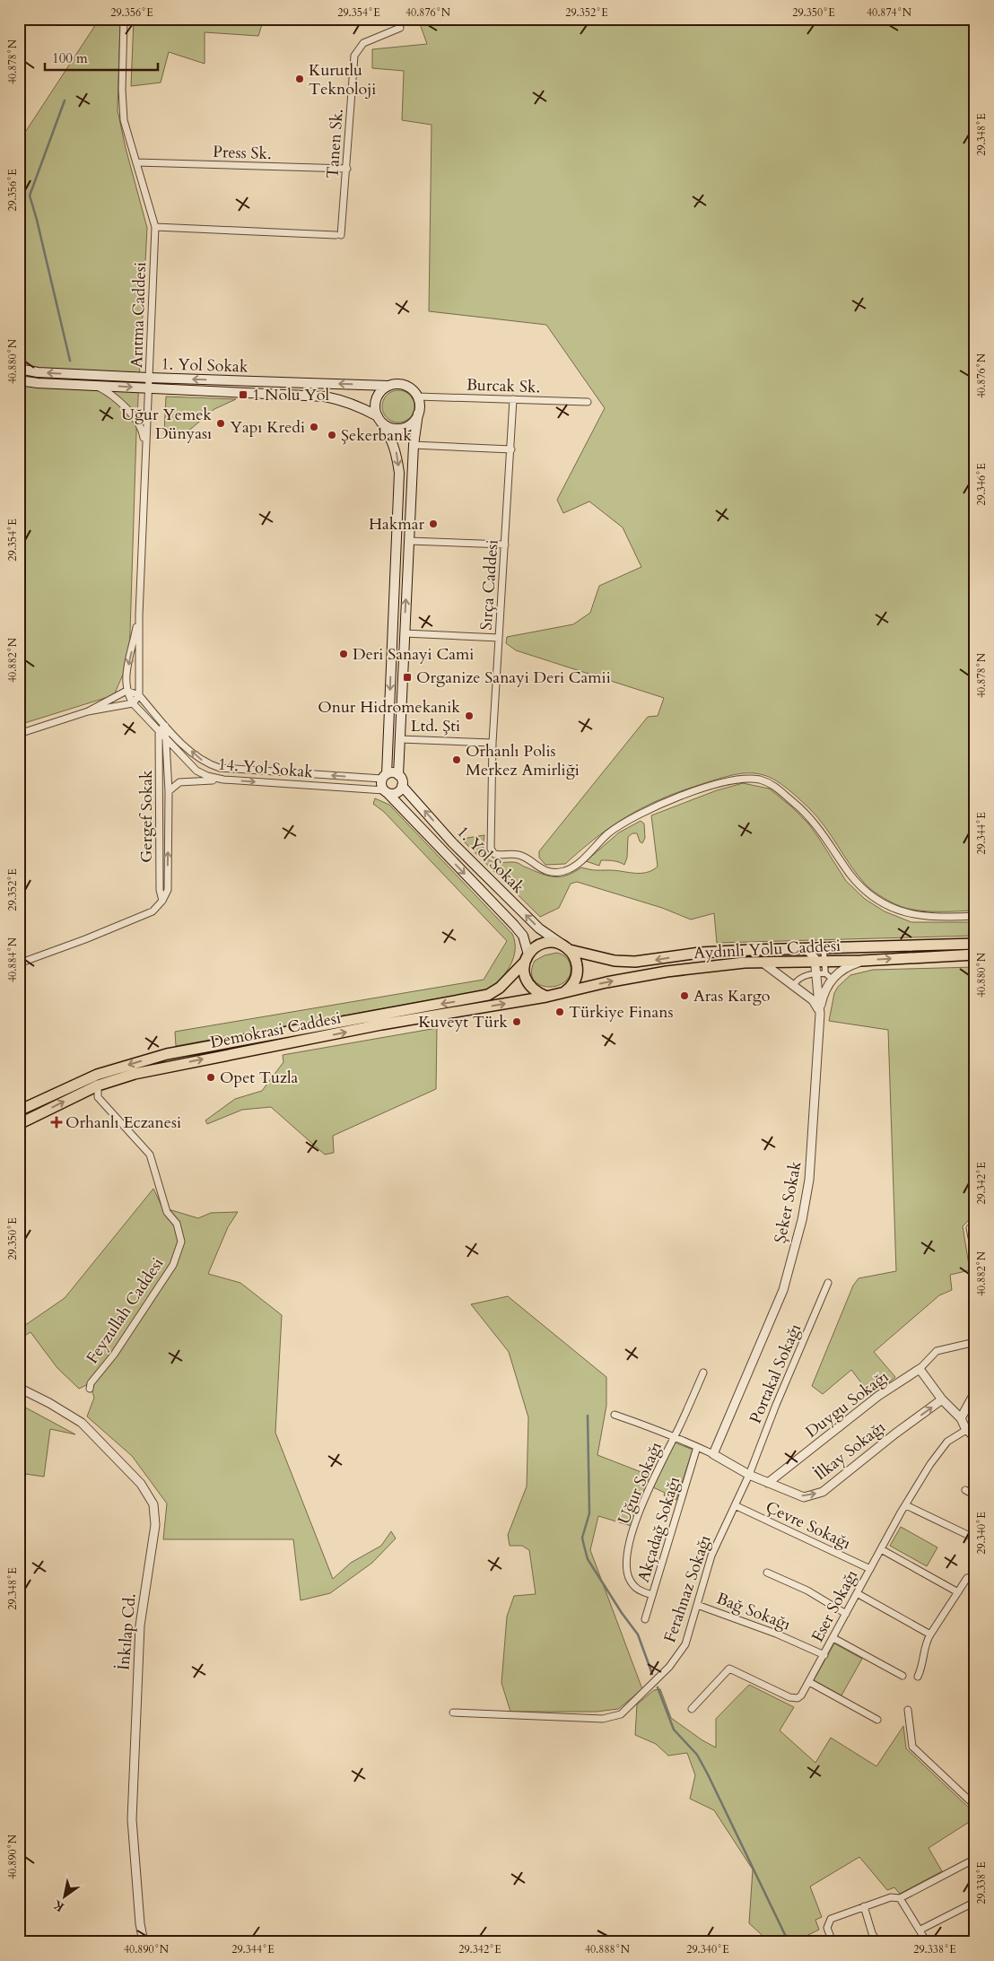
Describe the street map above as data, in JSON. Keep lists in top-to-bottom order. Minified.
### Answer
{"streets":{"main road":["1. Yol Sokak","Aydınlı Yolu Caddesi","Demokrasi Caddesi"],"street":["Tanen Sk.","Press Sk.","Arıtma Caddesi","Burcak Sk.","Sırça Caddesi","14. Yol Sokak","Gergef Sokak","Şeker Sokak","Feyzullah Caddesi","Portakal Sokağı","Duygu Sokağı","İlkay Sokağı","Uğur Sokağı","Çevre Sokağı","Akçadağ Sokağı","Ferahnaz Sokağı","Eser Sokağı","Bağ Sokağı","İnkılap Cd."]},"crossings":[["Tanen Sk.","Press Sk."],["Tanen Sk.","Arıtma Caddesi"],["Press Sk.","Arıtma Caddesi"],["Arıtma Caddesi","1. Yol Sokak"],["Arıtma Caddesi","14. Yol Sokak"],["1. Yol Sokak","Burcak Sk."],["1. Yol Sokak","14. Yol Sokak"],["1. Yol Sokak","Aydınlı Yolu Caddesi"],["1. Yol Sokak","Demokrasi Caddesi"],["Burcak Sk.","Sırça Caddesi"],["14. Yol Sokak","Gergef Sokak"],["Aydınlı Yolu Caddesi","Demokrasi Caddesi"],["Aydınlı Yolu Caddesi","Şeker Sokak"],["Demokrasi Caddesi","Feyzullah Caddesi"],["Portakal Sokağı","Ferahnaz Sokağı"],["Duygu Sokağı","İlkay Sokağı"],["Uğur Sokağı","Akçadağ Sokağı"],["Çevre Sokağı","Ferahnaz Sokağı"],["Çevre Sokağı","Eser Sokağı"],["Ferahnaz Sokağı","Bağ Sokağı"],["Eser Sokağı","Bağ Sokağı"]],"one_way":["İlkay Sokağı"],"places":{"other":["Kurutlu Teknoloji","Uğur Yemek Dünyası","Yapı Kredi","Şekerbank","Hakmar","Deri Sanayi Cami","Onur Hidromekanik Ltd. Şti","Orhanlı Polis Merkez Amirliği","Aras Kargo","Türkiye Finans","Kuveyt Türk","Opet Tuzla"],"transit":["1 Nolu Yol","Organize Sanayi Deri Camii"],"health":["Orhanlı Eczanesi"]},"scale_bar":"100 m","north":"bottom left","coordinates":["29.356°E","29.354°E","40.876°N","29.352°E","29.350°E","40.874°N","40.878°N","29.348°E","40.880°N","29.346°E","40.882°N","29.344°E","40.884°N","29.342°E","29.340°E","40.890°N","29.338°E","40.888°N"]}
